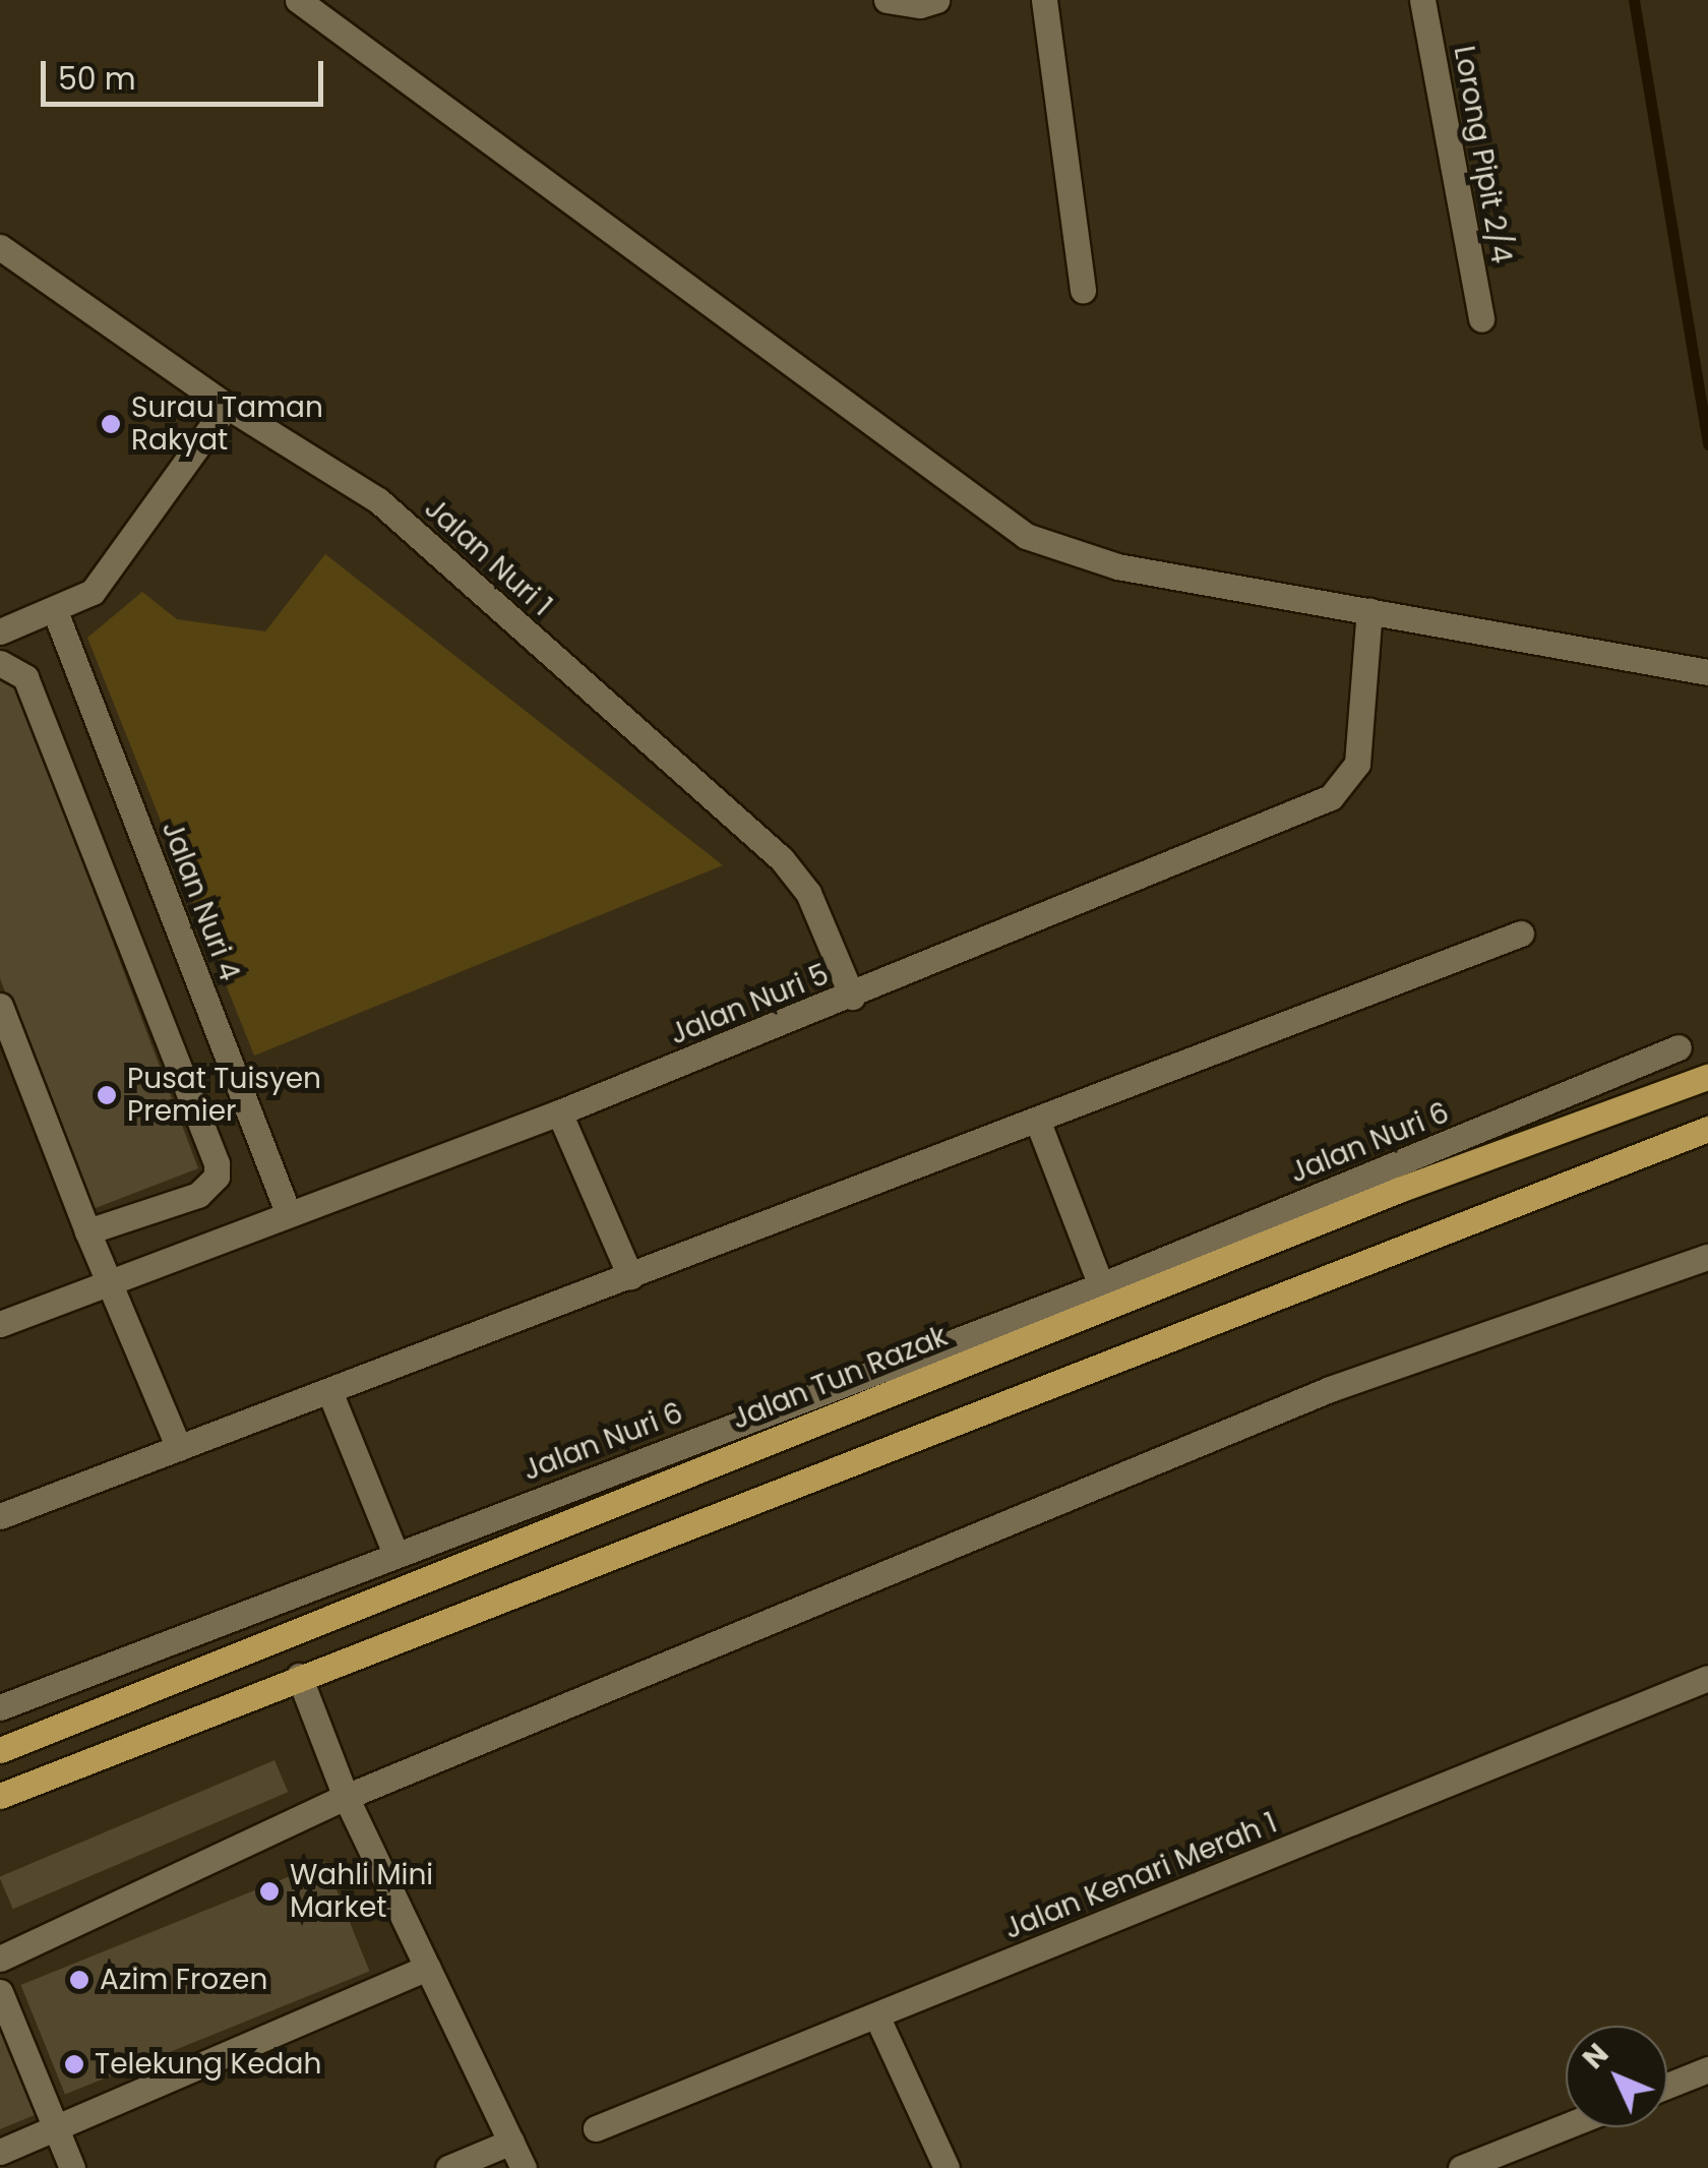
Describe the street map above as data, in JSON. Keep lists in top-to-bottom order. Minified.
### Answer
{"streets":{"main road":["Jalan Tun Razak"],"street":["Lorong Pipit 2/4","Jalan Nuri 1","Jalan Nuri 4","Jalan Nuri 5","Jalan Nuri 6","Jalan Kenari Merah 1"]},"crossings":[["Jalan Nuri 1","Jalan Nuri 5"],["Jalan Nuri 4","Jalan Nuri 5"]],"places":["Surau Taman Rakyat","Pusat Tuisyen Premier","Wahli Mini Market","Azim Frozen","Telekung Kedah"],"scale_bar":"50 m","north":"top left"}
